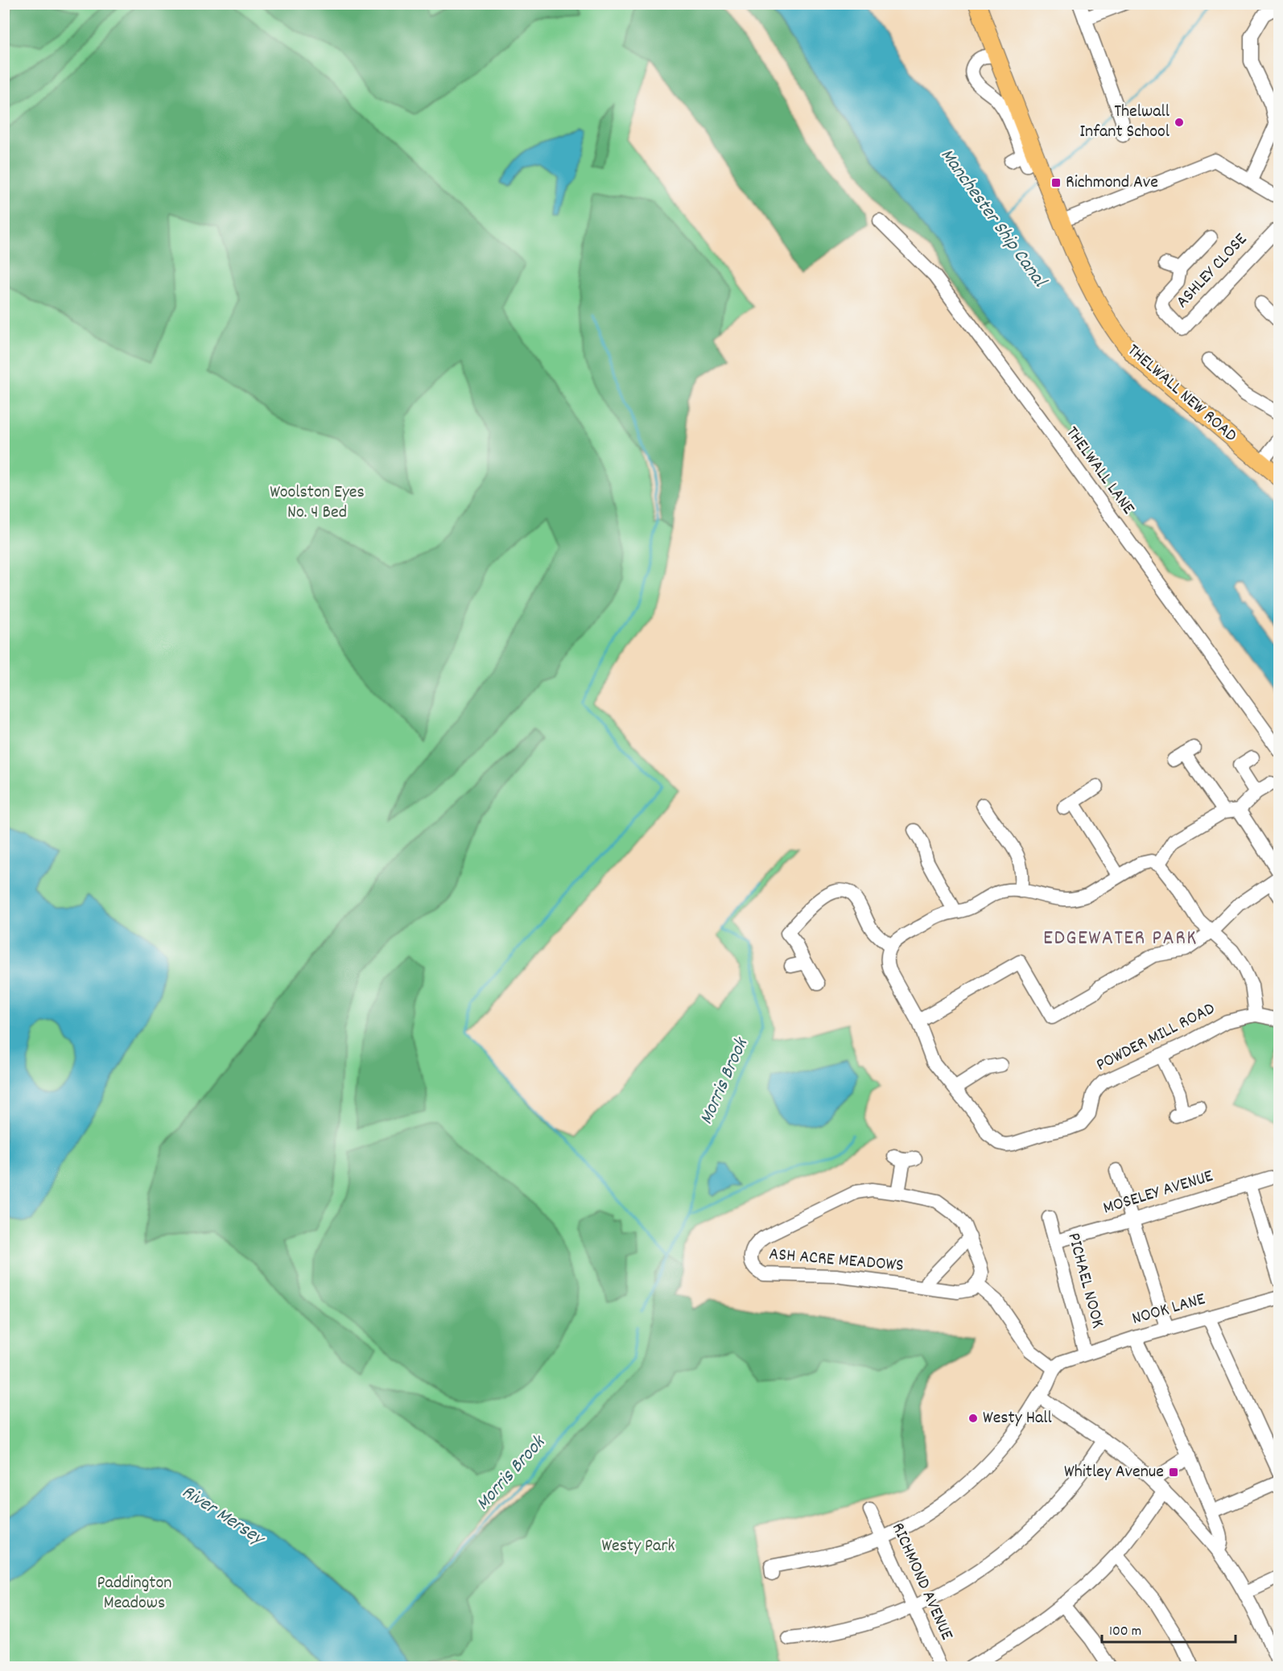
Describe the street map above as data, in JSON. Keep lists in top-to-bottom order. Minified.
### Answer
{"streets":{"main road":["THELWALL NEW ROAD"],"street":["ASHLEY CLOSE","THELWALL LANE","POWDER MILL ROAD","MOSELEY AVENUE","ASH ACRE MEADOWS","PICHAEL NOOK","NOOK LANE","RICHMOND AVENUE"]},"crossings":[["MOSELEY AVENUE","PICHAEL NOOK"],["PICHAEL NOOK","NOOK LANE"]],"districts":["EDGEWATER PARK"],"water":["Manchester Ship Canal","Morris Brook","River Mersey"],"parks":["Woolston Eyes No. 4 Bed","Westy Park","Paddington Meadows"],"places":{"other":["Thelwall Infant School","Westy Hall"],"transit":["Richmond Ave","Whitley Avenue"]},"scale_bar":"100 m"}
